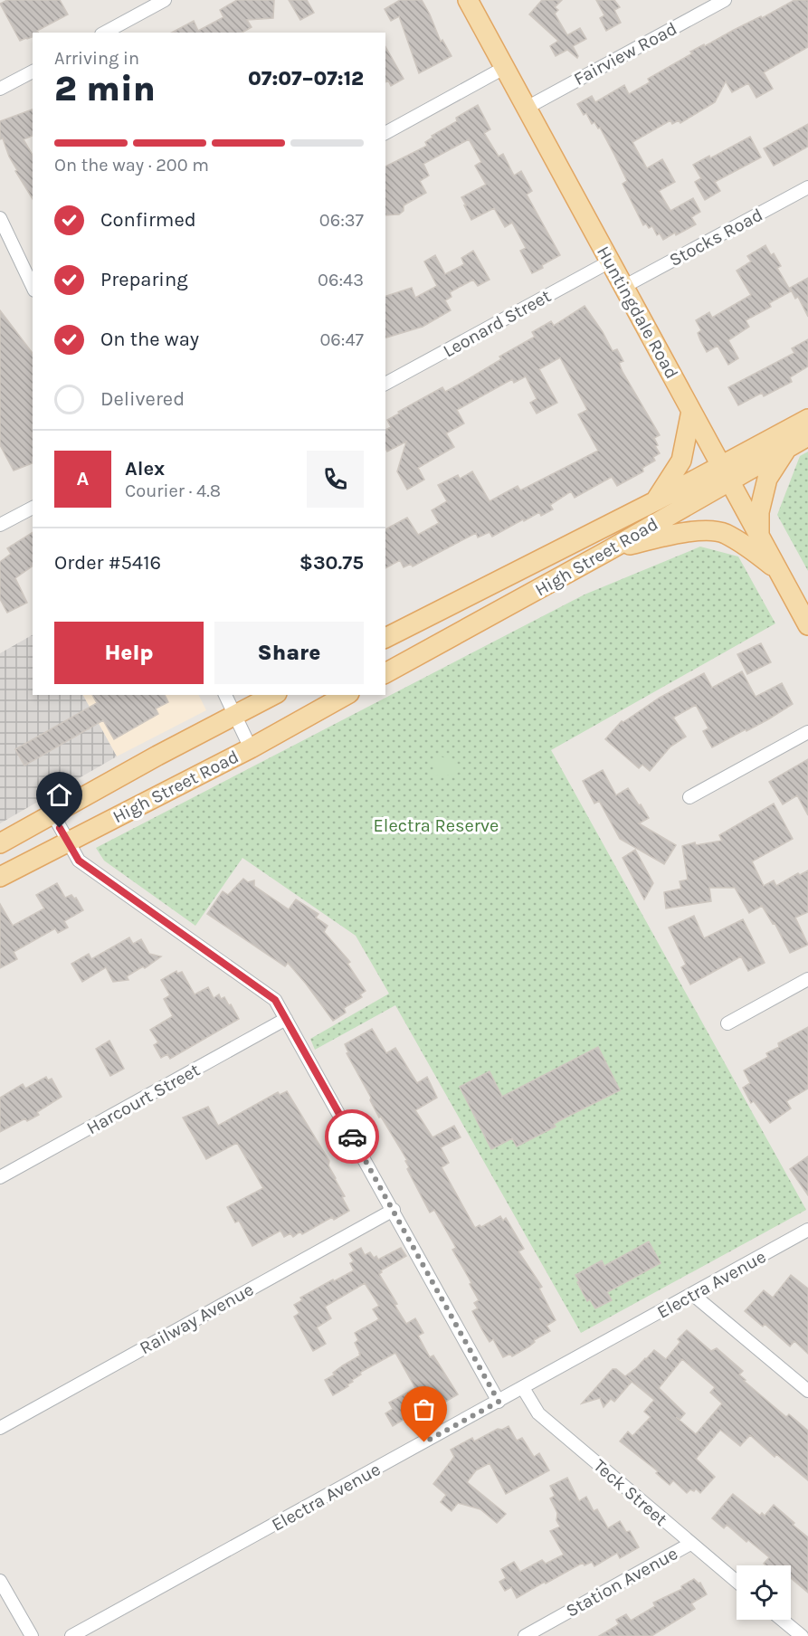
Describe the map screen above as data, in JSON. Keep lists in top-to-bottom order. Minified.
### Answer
{"streets":{"main road":["Huntingdale Road","High Street Road"],"street":["Fairview Road","Stocks Road","Leonard Street","Harcourt Street","Electra Avenue","Railway Avenue","Teck Street","Station Avenue"]},"crossings":[["Fairview Road","Huntingdale Road"],["Stocks Road","Huntingdale Road"],["Huntingdale Road","Leonard Street"],["Huntingdale Road","High Street Road"],["Electra Avenue","Teck Street"],["Teck Street","Station Avenue"]],"parks":["Electra Reserve"],"page":{"heading":["2 min","Arriving in","07:07–07:12"],"panel":["Alex","Courier · 4.8","Order #5416","$30.75"],"bar":"On the way · 200 m","list":[["Confirmed","06:37"],["Preparing","06:43"],["On the way","06:47"],"Delivered"],"round":"A","buttons":["Help","Share"]}}
